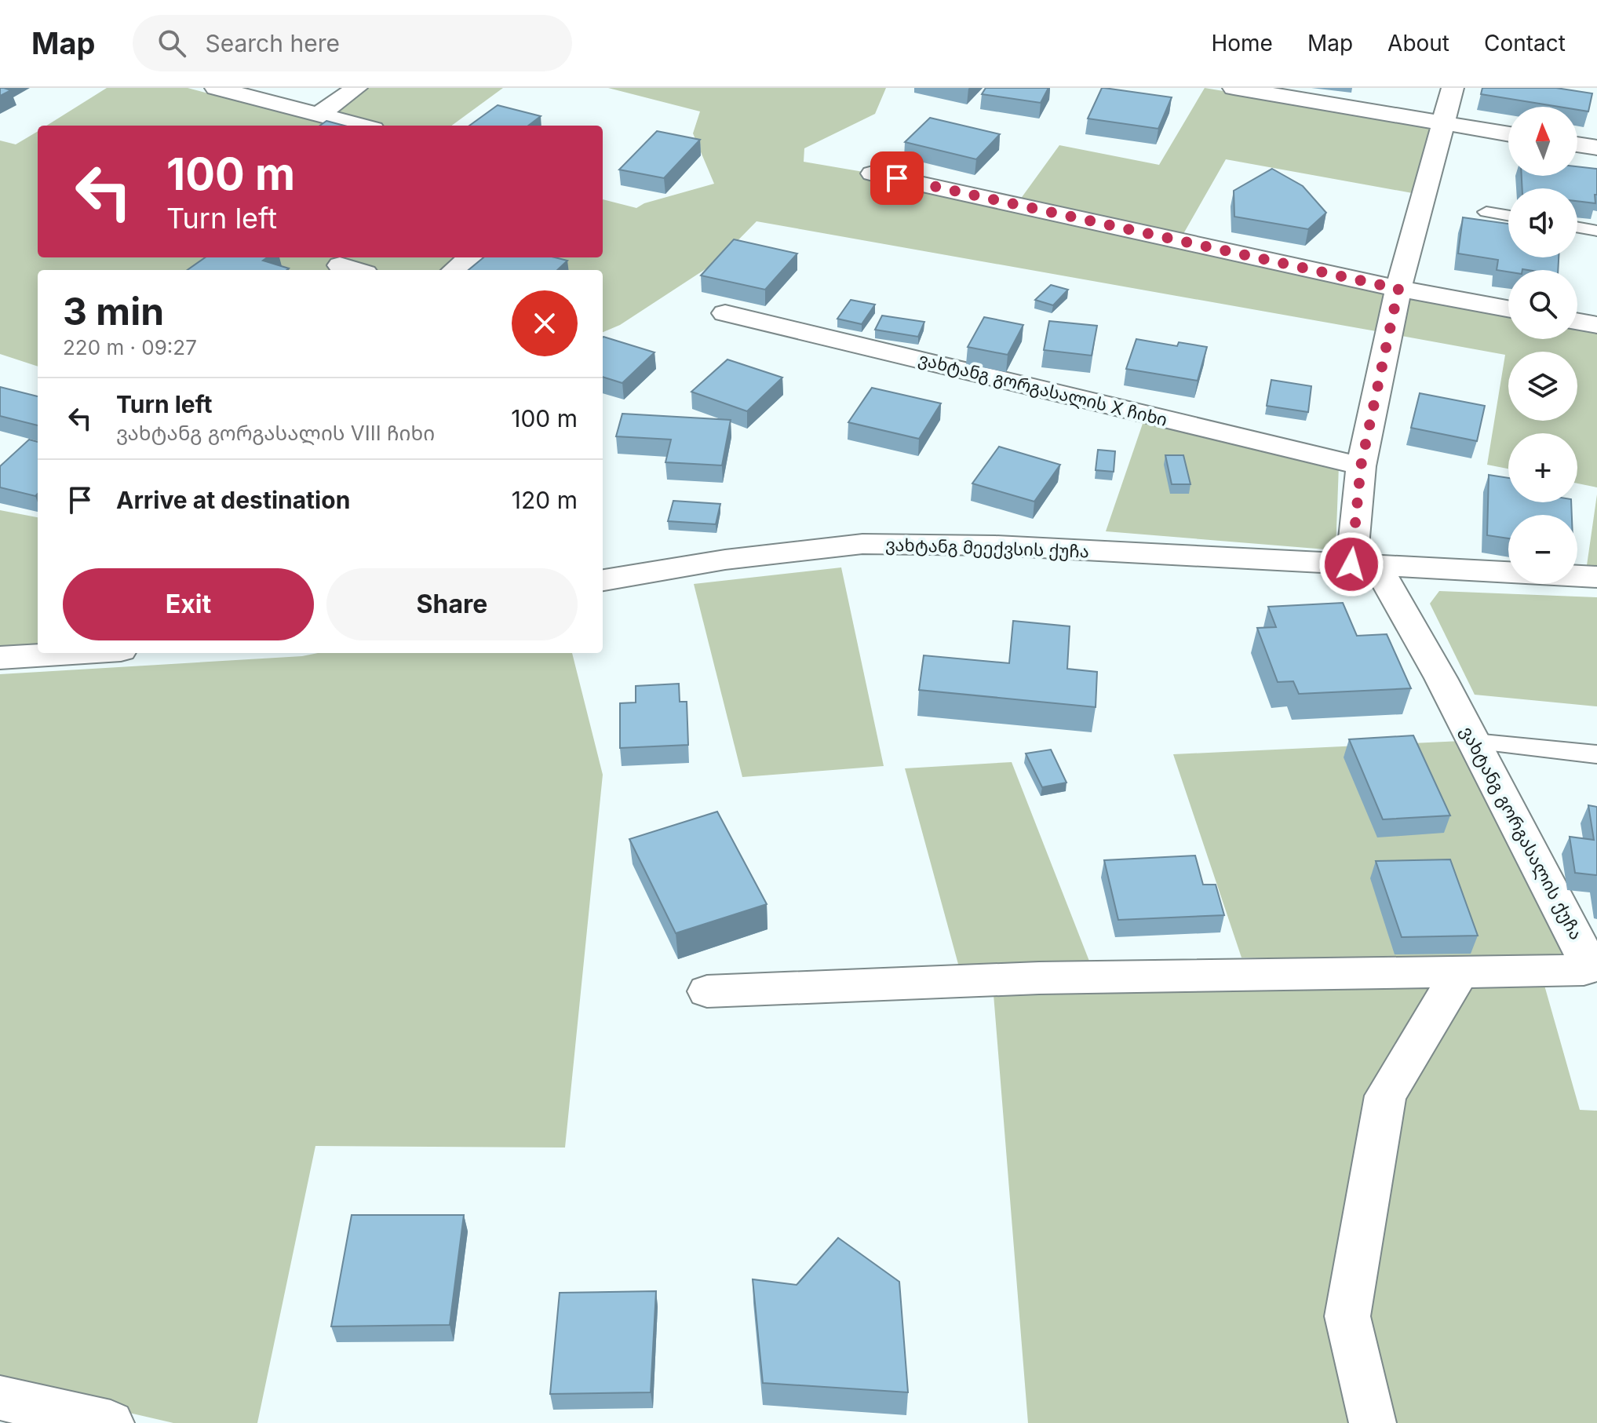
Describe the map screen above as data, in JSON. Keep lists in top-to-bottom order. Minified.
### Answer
{"streets":{"street":["ვახტანგ გორგასალის X ჩიხი","ვახტანგ მეექვსის ქუჩა","ვახტანგ გორგასალის ქუჩა"]},"crossings":[["ვახტანგ მეექვსის ქუჩა","ვახტანგ გორგასალის ქუჩა"]],"north":"top","page":{"header":"Map","search":"Search here","nav":["Home","Map","About","Contact"],"map_buttons":["+","−"],"turn":["100 m","Turn left"],"heading":["3 min","220 m · 09:27"],"list":[{"name":"Turn left","note":"ვახტანგ გორგასალის VIII ჩიხი","value":"100 m"},{"name":"Arrive at destination","value":"120 m"}],"buttons":["Exit","Share"]}}
